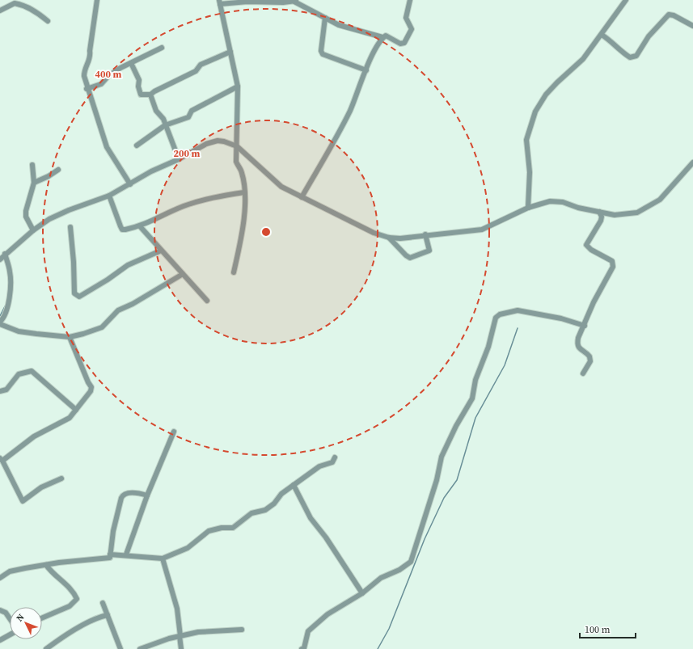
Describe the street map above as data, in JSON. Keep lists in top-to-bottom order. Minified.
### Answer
{"scale_bar":"100 m","north":"top left","rings":["400 m","200 m"]}
